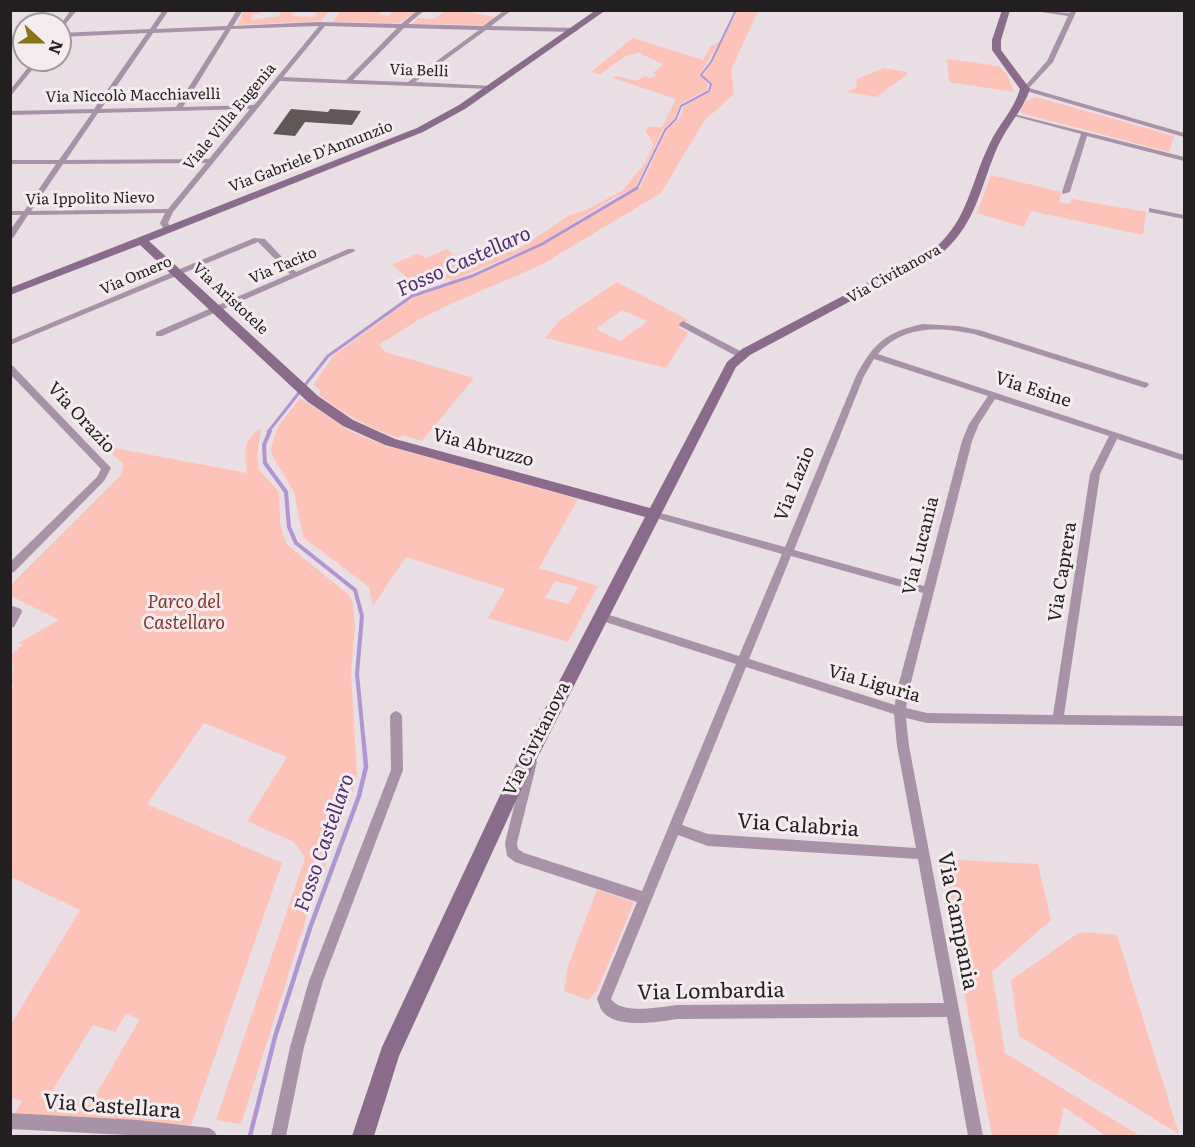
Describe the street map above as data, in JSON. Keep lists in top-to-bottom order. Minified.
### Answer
{"streets":{"street":["Via Belli","Via Niccolò Macchiavelli","Viale Villa Eugenia","Via Gabriele D'Annunzio","Via Ippolito Nievo","Via Tacito","Via Civitanova","Via Omero","Via Aristotele","Via Esine","Via Orazio","Via Abruzzo","Via Lazio","Via Lucania","Via Caprera","Via Liguria","Via Calabria","Via Campania","Via Lombardia","Via Castellara"]},"crossings":[["Via Belli","Viale Villa Eugenia"],["Via Belli","Via Gabriele D'Annunzio"],["Via Niccolò Macchiavelli","Viale Villa Eugenia"],["Viale Villa Eugenia","Via Ippolito Nievo"],["Via Gabriele D'Annunzio","Via Aristotele"],["Via Tacito","Via Omero"],["Via Tacito","Via Aristotele"],["Via Civitanova","Via Abruzzo"],["Via Civitanova","Via Liguria"],["Via Omero","Via Aristotele"],["Via Aristotele","Via Abruzzo"],["Via Esine","Via Lazio"],["Via Esine","Via Lucania"],["Via Esine","Via Caprera"],["Via Lazio","Via Liguria"],["Via Lazio","Via Calabria"],["Via Lazio","Via Lombardia"],["Via Lucania","Via Liguria"],["Via Lucania","Via Campania"],["Via Caprera","Via Liguria"],["Via Liguria","Via Campania"],["Via Calabria","Via Campania"],["Via Campania","Via Lombardia"]],"water":["Fosso Castellaro"],"parks":["Parco del Castellaro"],"north":"right"}
